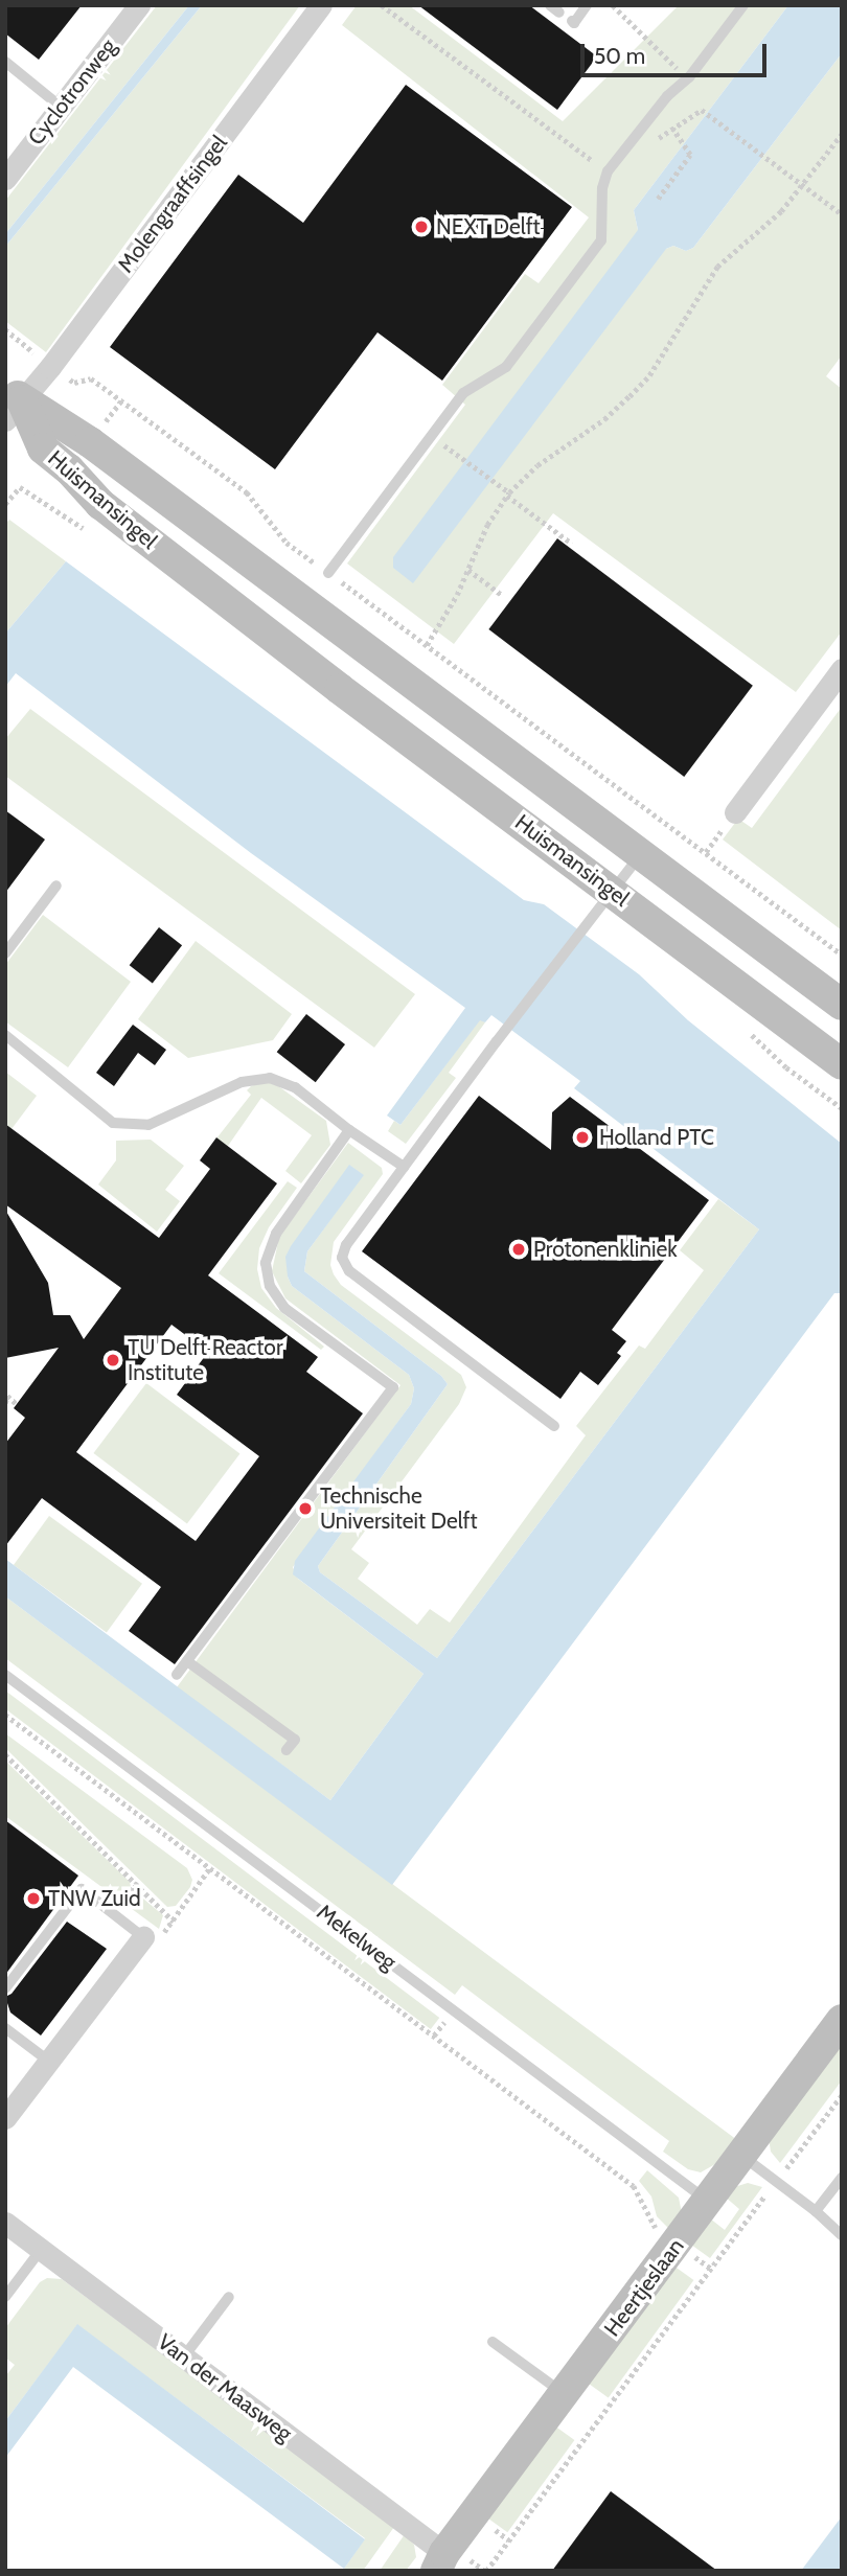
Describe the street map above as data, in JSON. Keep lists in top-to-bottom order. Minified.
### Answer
{"streets":{"street":["Cyclotronweg","Molengraaffsingel","Huismansingel","Heertjeslaan","Van der Maasweg"],"lane":["Mekelweg"]},"crossings":[["Molengraaffsingel","Huismansingel"],["Mekelweg","Heertjeslaan"],["Heertjeslaan","Van der Maasweg"]],"places":["NEXT Delft","Holland PTC","Protonenkliniek","TU Delft Reactor Institute","Technische Universiteit Delft","TNW Zuid"],"scale_bar":"50 m"}
